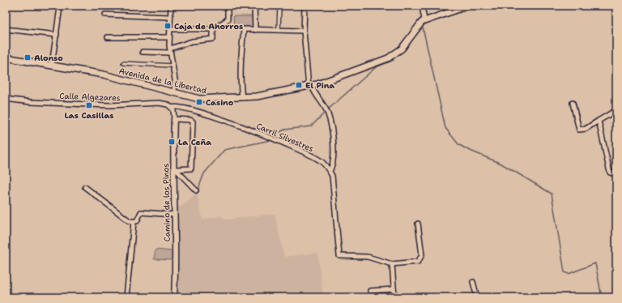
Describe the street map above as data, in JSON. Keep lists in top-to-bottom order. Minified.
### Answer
{"streets":{"main road":["Avenida de la Libertad"],"street":["Calle Algezares","Carril Silvestres","Camino de los Pinos"]},"crossings":[["Calle Algezares","Carril Silvestres"],["Calle Algezares","Camino de los Pinos"],["Carril Silvestres","Camino de los Pinos"]],"places":{"transit":["Caja de Ahorros","Alonso","El Pina","Casino","Las Casillas","La Ceña"]}}
